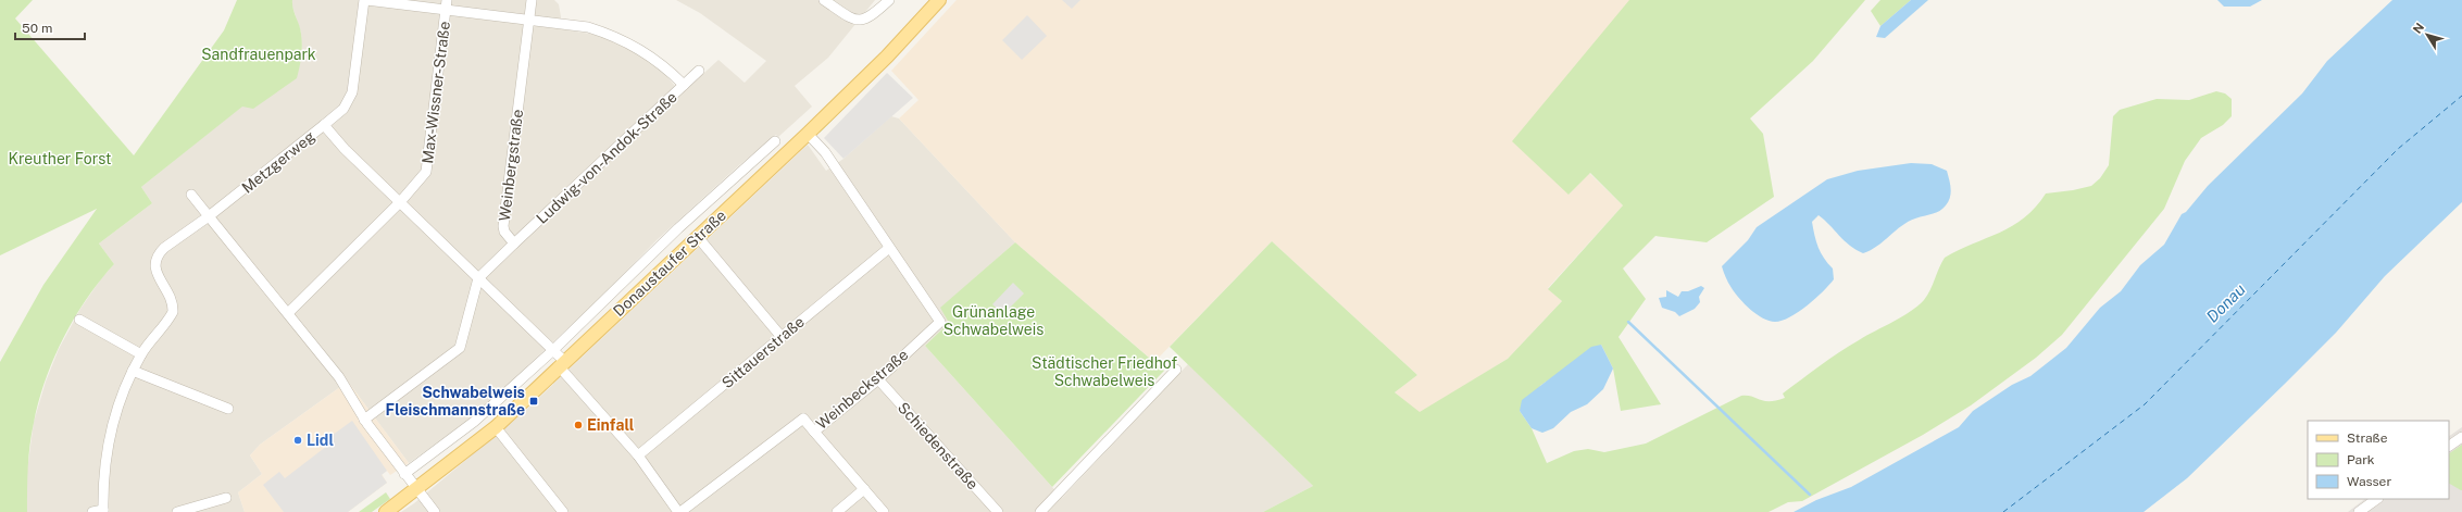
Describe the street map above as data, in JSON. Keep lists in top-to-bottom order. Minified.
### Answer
{"streets":{"main road":["Donaustaufer Straße"],"street":["Max-Wissner-Straße","Ludwig-von-Andok-Straße","Metzgerweg","Weinbergstraße","Sittauerstraße","Weinbeckstraße","Schiedenstraße"]},"crossings":[["Max-Wissner-Straße","Metzgerweg"],["Ludwig-von-Andok-Straße","Weinbergstraße"],["Metzgerweg","Weinbergstraße"],["Metzgerweg","Donaustaufer Straße"],["Metzgerweg","Sittauerstraße"],["Metzgerweg","Weinbeckstraße"],["Sittauerstraße","Weinbeckstraße"],["Weinbeckstraße","Schiedenstraße"]],"water":["Donau"],"parks":["Sandfrauenpark","Kreuther Forst","Grünanlage Schwabelweis","Städtischer Friedhof Schwabelweis"],"places":{"transit":["Schwabelweis Fleischmannstraße"],"other":["Einfall","Lidl"]},"legend":["Straße","Park","Wasser"],"scale_bar":"50 m","north":"top left"}
